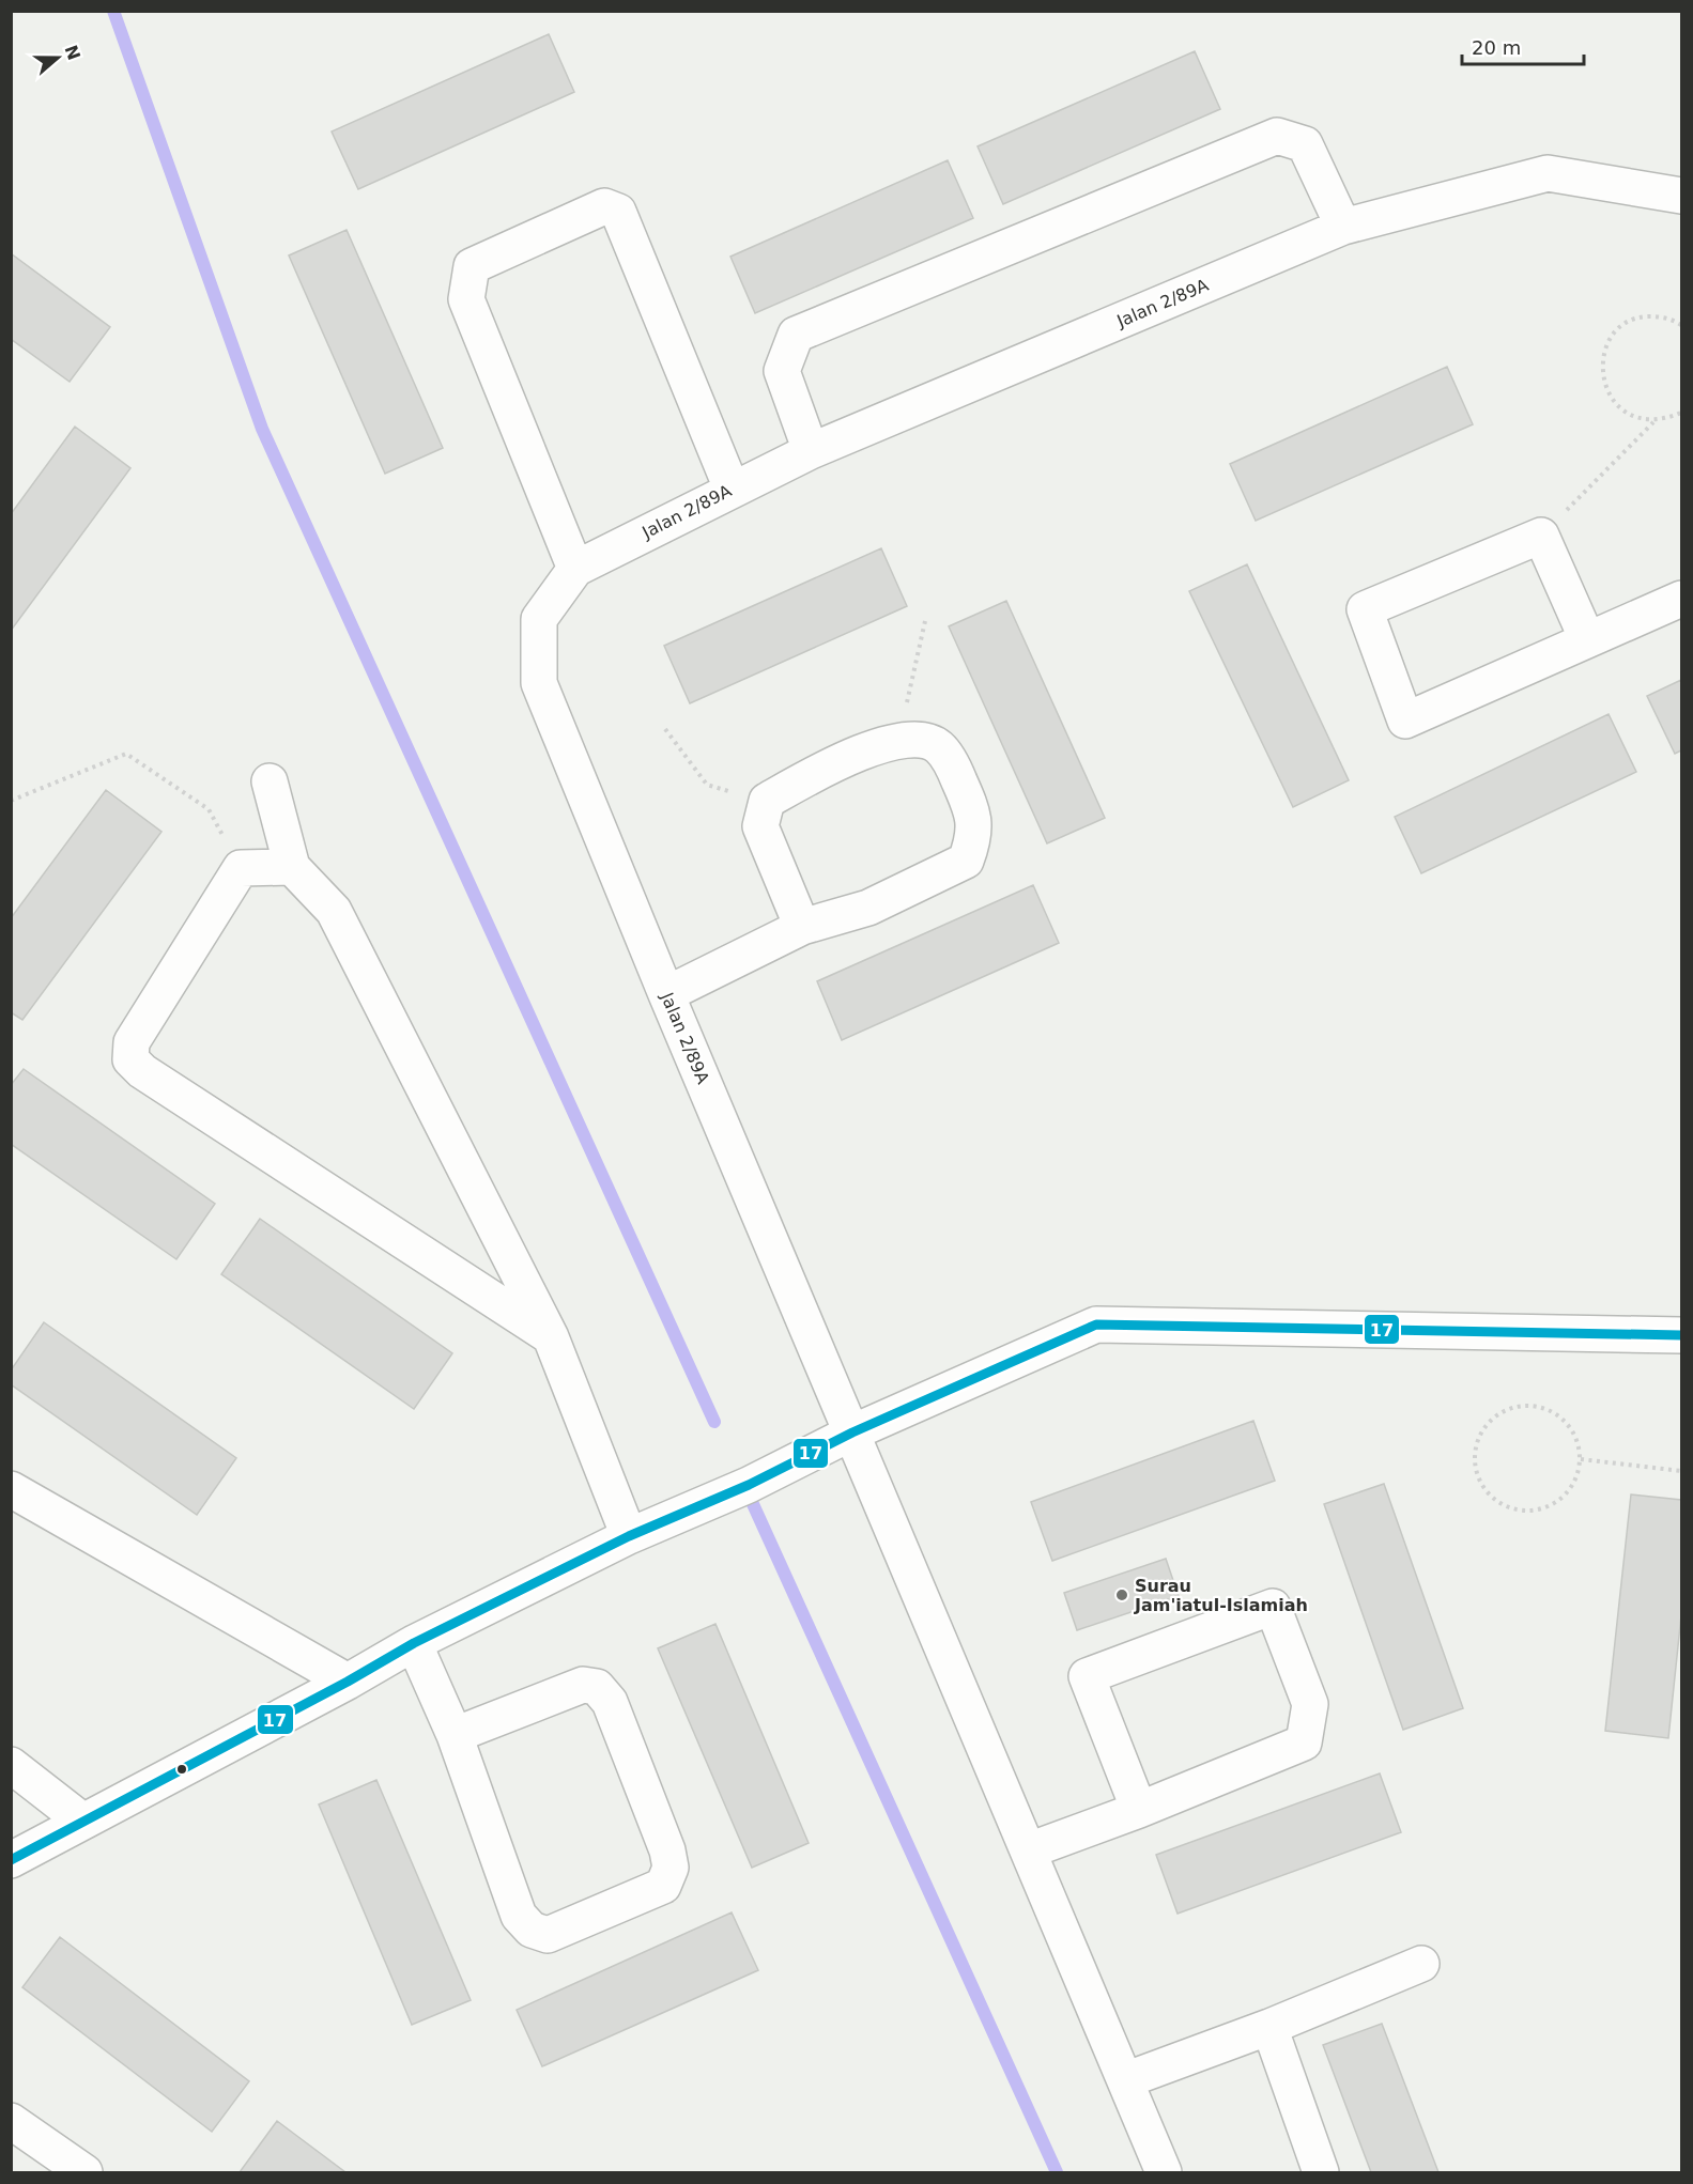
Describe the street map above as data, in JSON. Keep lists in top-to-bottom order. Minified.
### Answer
{"streets":{"street":["Jalan 2/89A"]},"places":["Surau Jam'iatul-Islamiah"],"lines":["transit line 17"],"scale_bar":"20 m","north":"right"}
